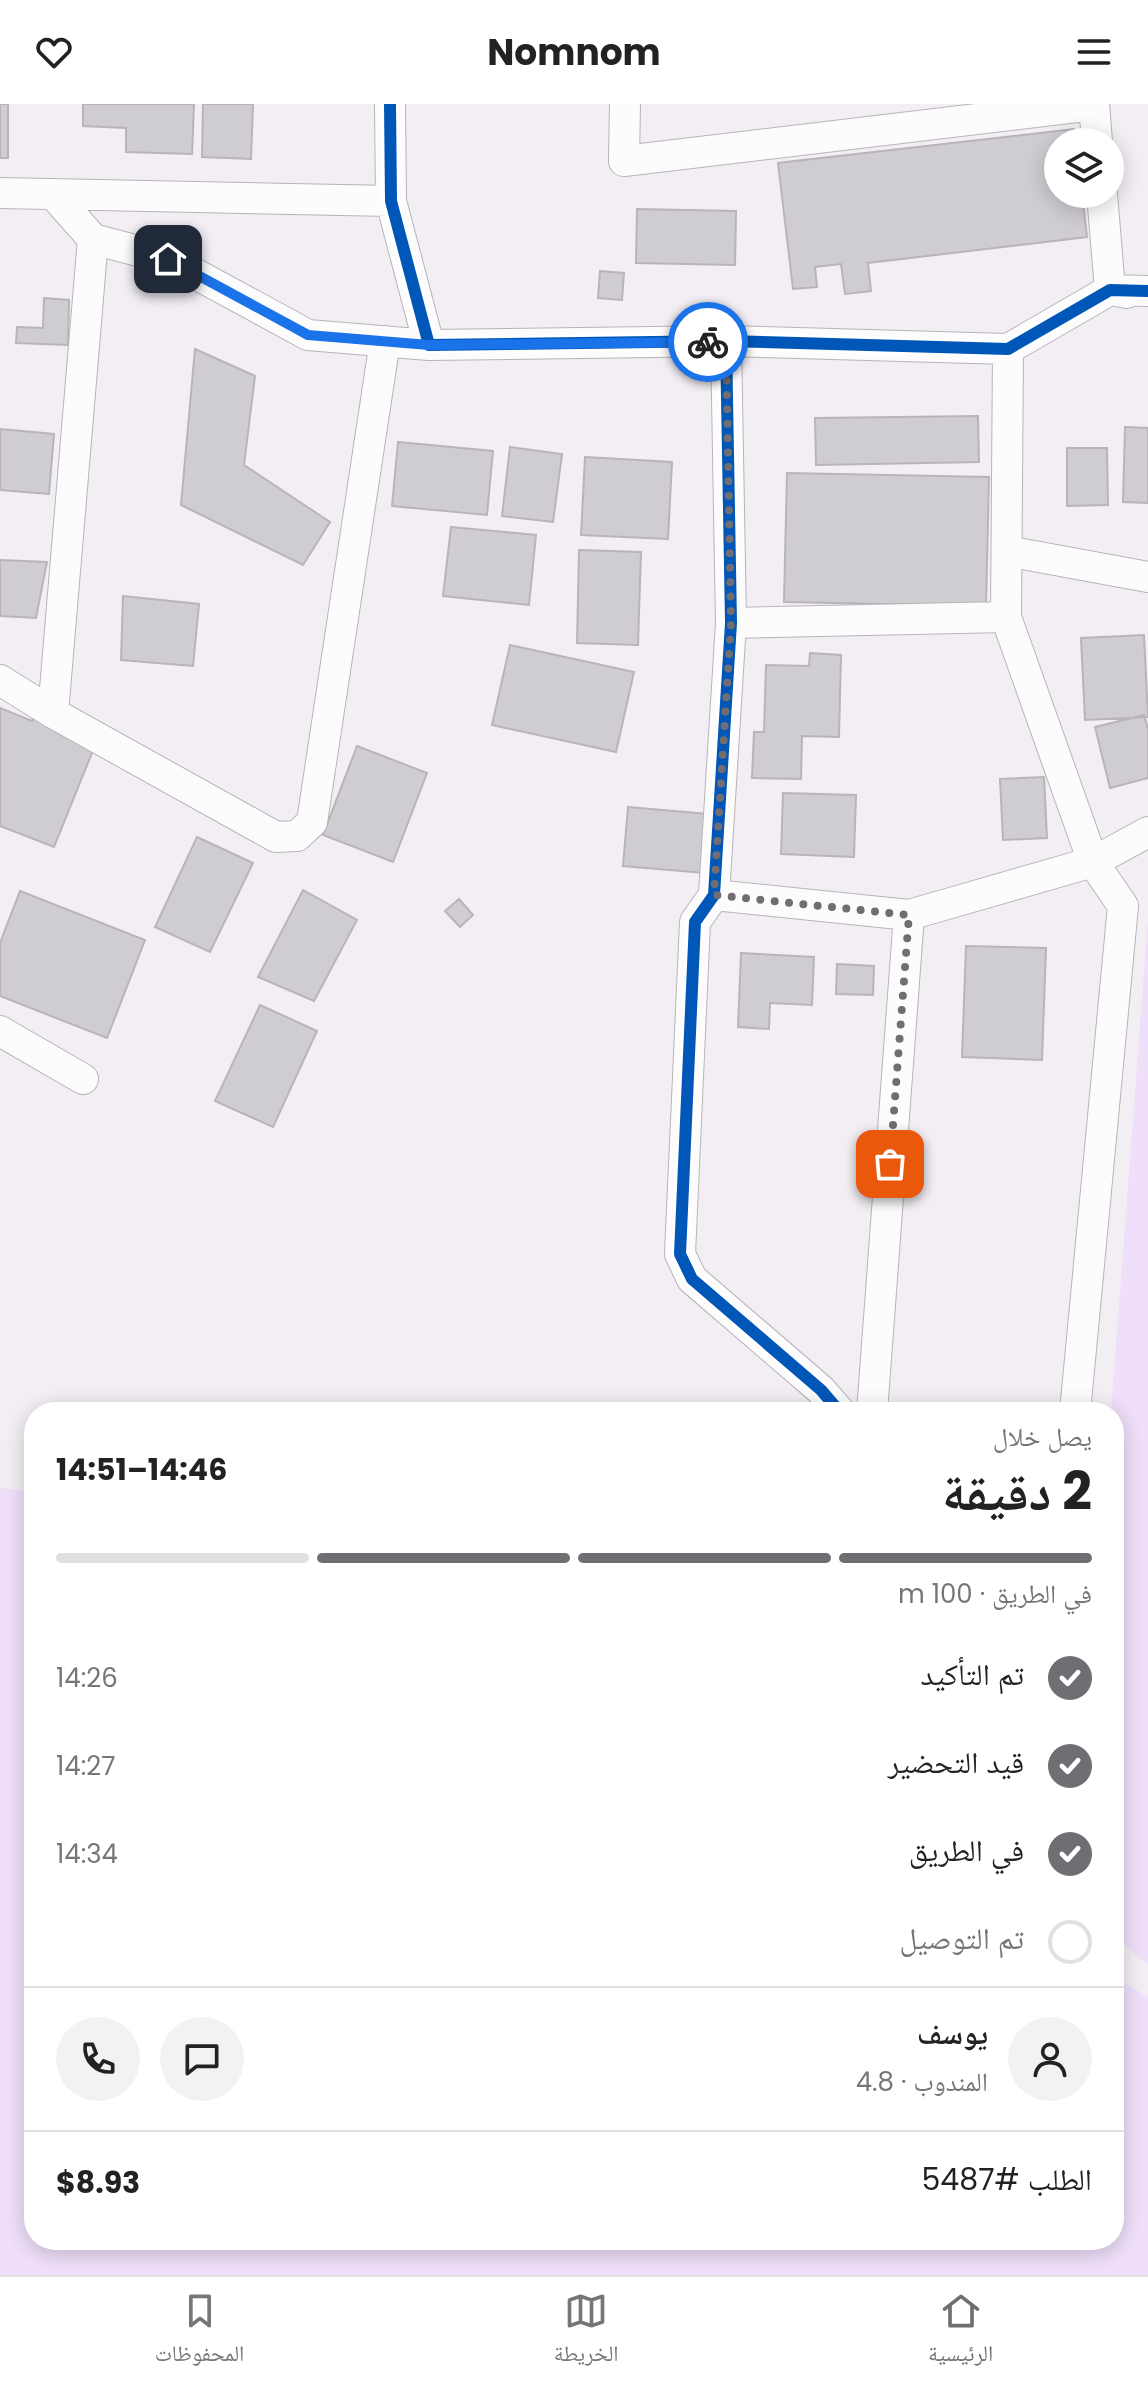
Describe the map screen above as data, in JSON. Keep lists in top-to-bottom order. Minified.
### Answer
{"page":{"header":"Nomnom","heading":["2 دقيقة","يصل خلال","14:46–14:51"],"panel":["يوسف","المندوب · 4.8","الطلب #5487","$8.93"],"bar":"في الطريق · 100 m","list":[["تم التأكيد","14:26"],["قيد التحضير","14:27"],["في الطريق","14:34"],"تم التوصيل"],"tabs":["الرئيسية","الخريطة","المحفوظات"]}}
